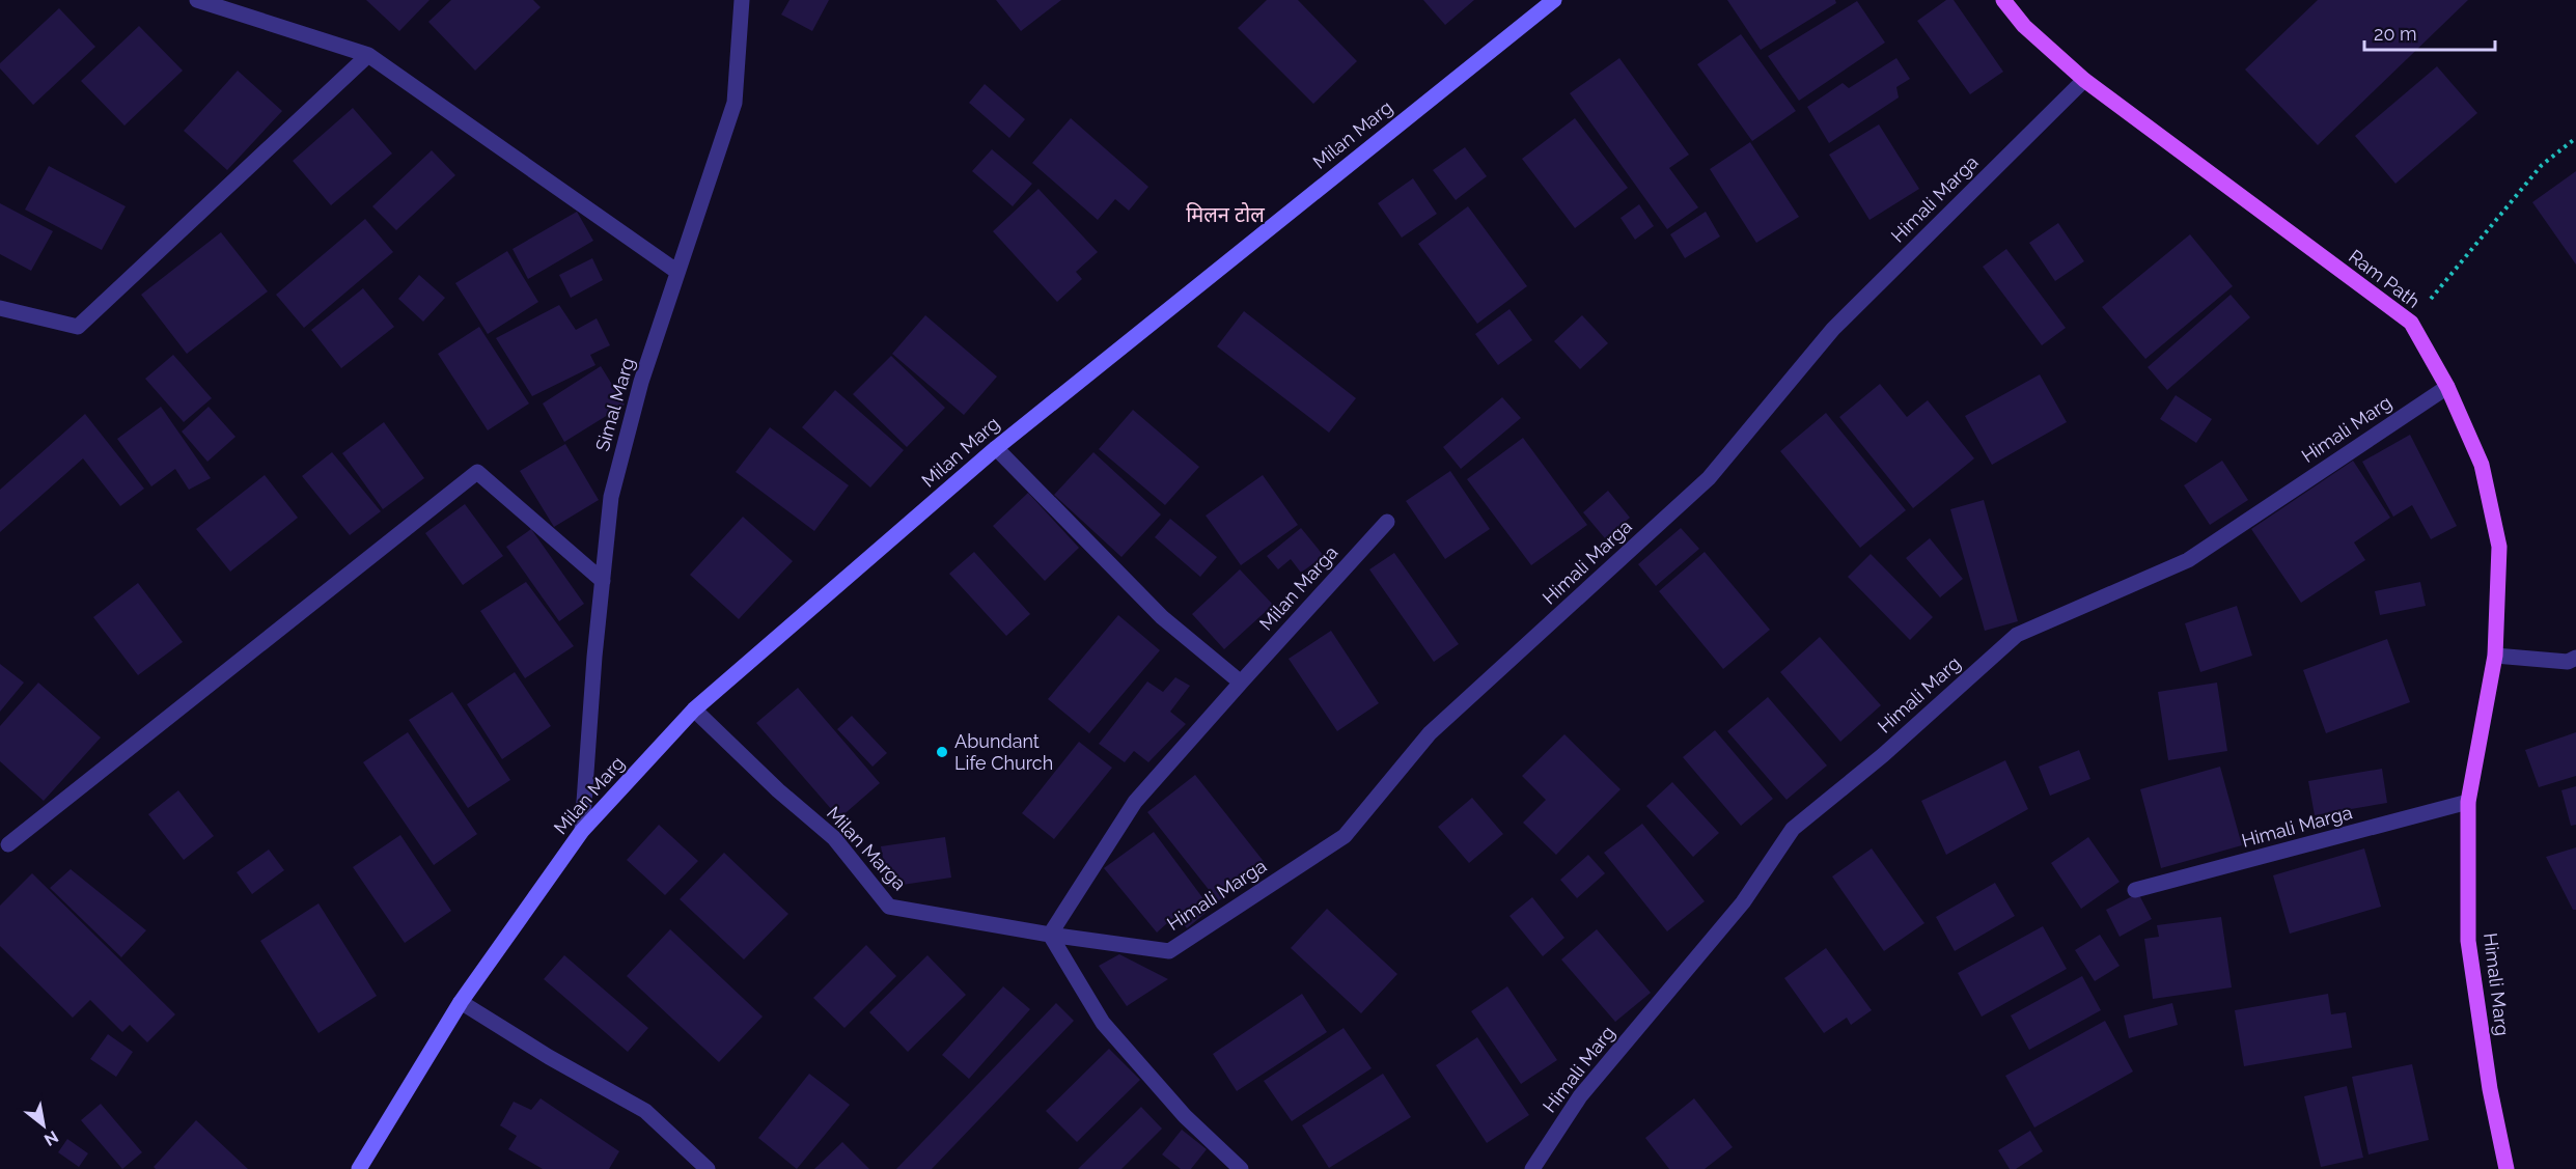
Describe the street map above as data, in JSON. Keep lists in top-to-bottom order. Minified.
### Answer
{"streets":{"main road":["Milan Marg","Ram Path","Himali Marg"],"street":["Himali Marga","Simal Marg","Milan Marga"]},"crossings":[["Milan Marg","Simal Marg"],["Milan Marg","Milan Marga"],["Himali Marga","Ram Path"],["Himali Marga","Himali Marg"],["Himali Marga","Milan Marga"],["Ram Path","Himali Marg"]],"districts":["मिलन टोल"],"places":["Abundant Life Church"],"scale_bar":"20 m","north":"bottom right"}
